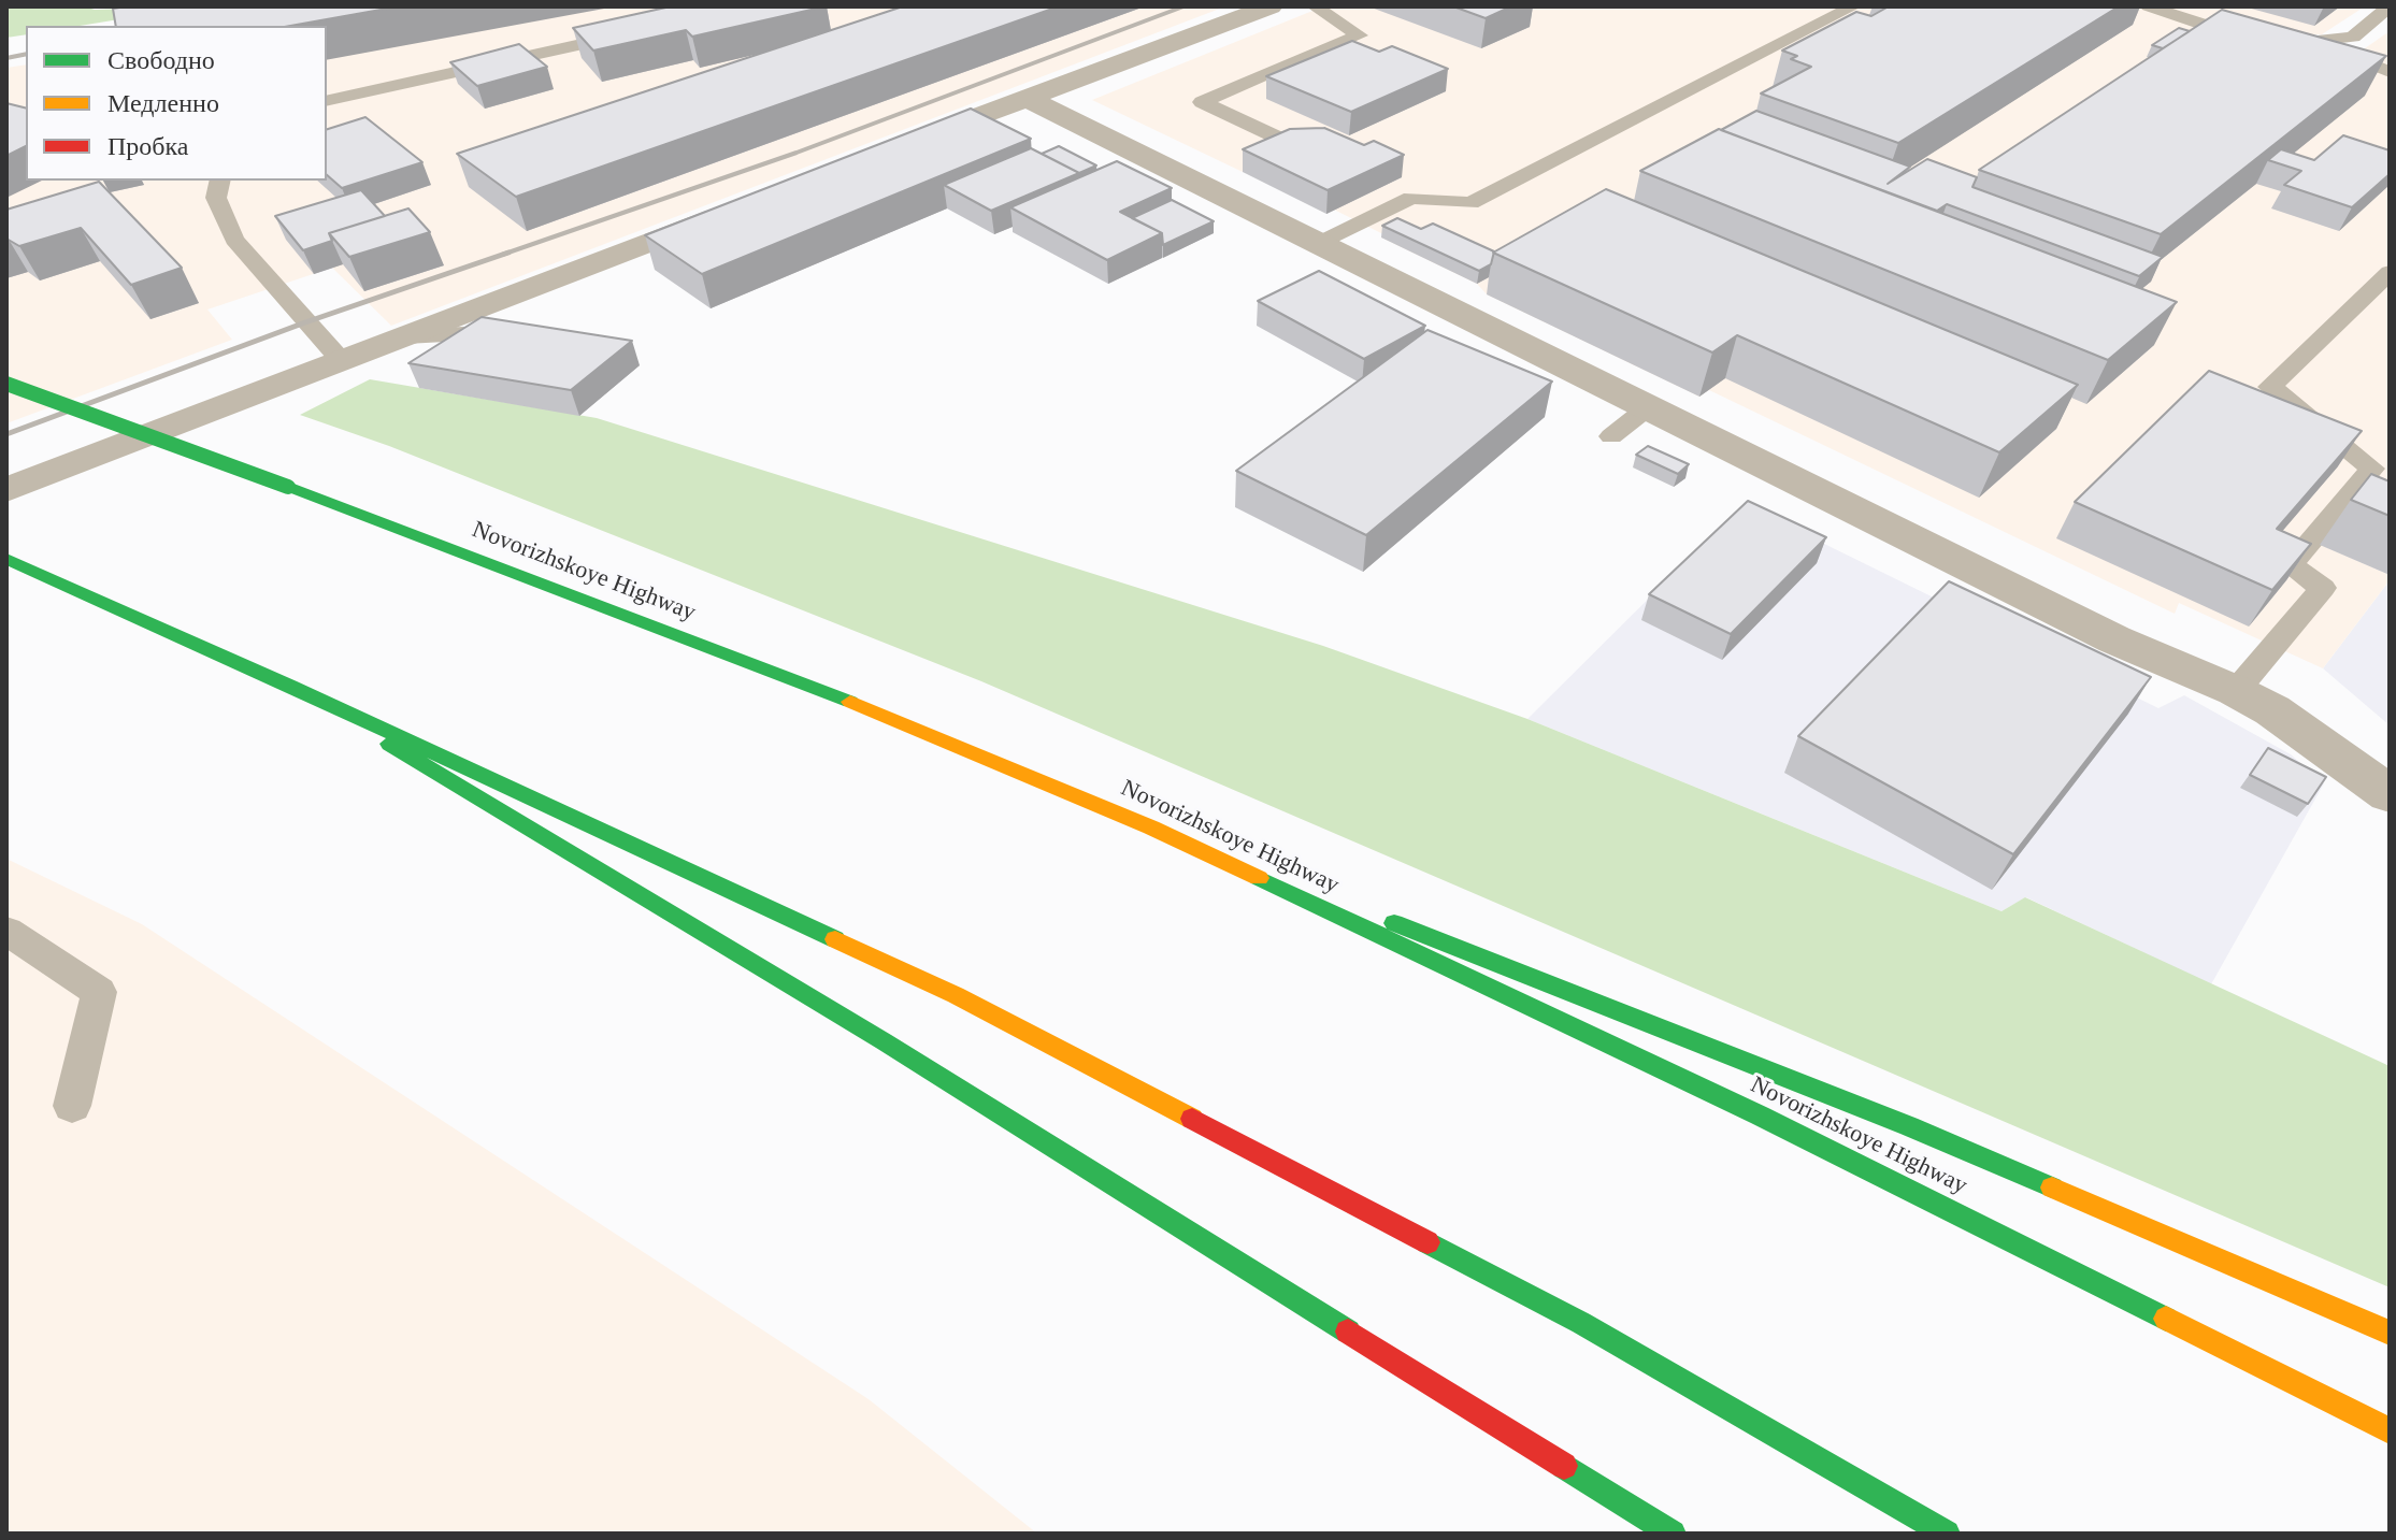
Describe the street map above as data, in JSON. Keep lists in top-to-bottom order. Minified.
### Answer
{"streets":{"main road":["Novorizhskoye Highway"]},"legend":["Свободно","Медленно","Пробка"]}
